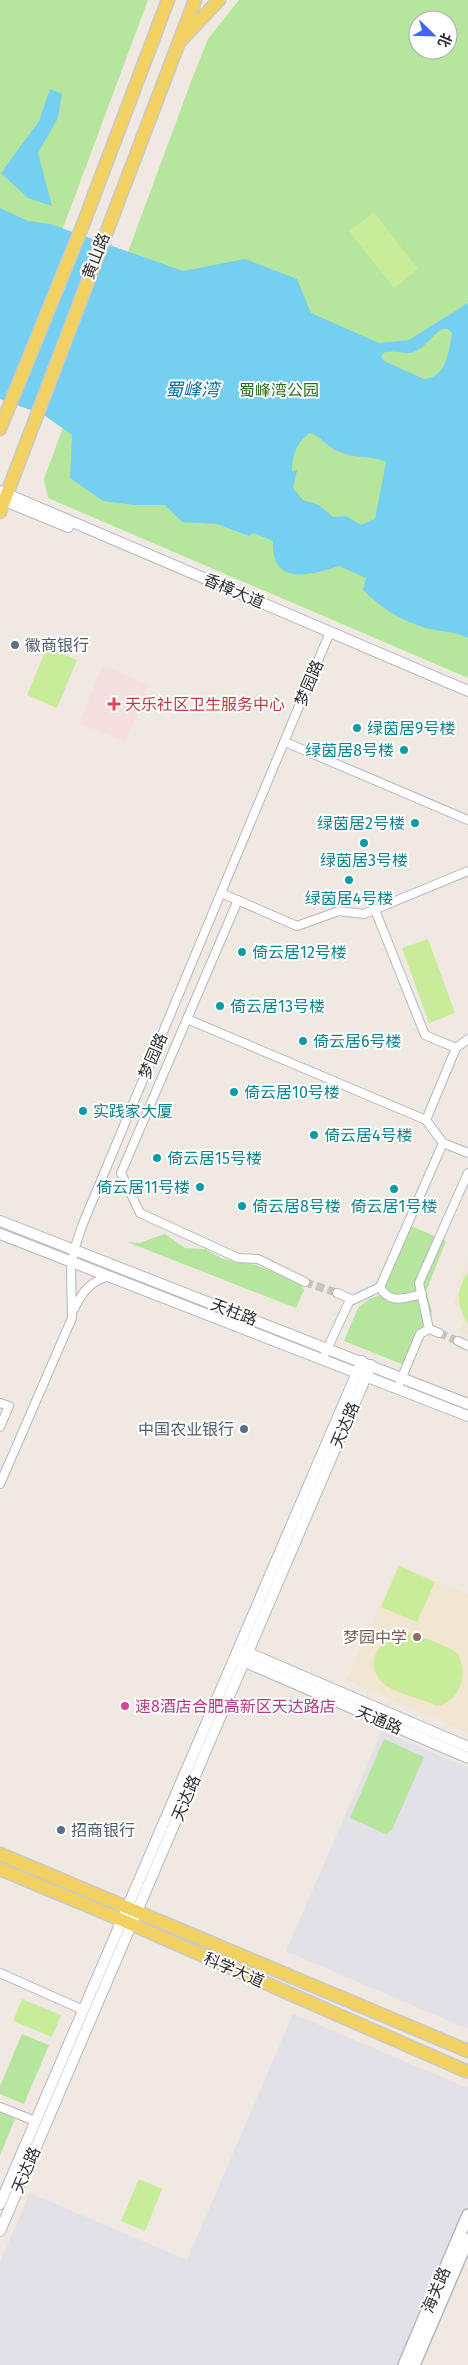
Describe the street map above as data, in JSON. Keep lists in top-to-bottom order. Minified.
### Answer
{"streets":{"main road":["黄山路","科学大道","海关路"],"street":["香樟大道","梦园路","天柱路","天达路","天通路"]},"crossings":[["黄山路","香樟大道"],["香樟大道","梦园路"],["梦园路","天柱路"],["天柱路","天达路"],["天达路","天通路"],["天达路","科学大道"]],"water":["蜀峰湾"],"parks":["蜀峰湾公园"],"places":{"other":["徽商银行","绿茵居9号楼","绿茵居8号楼","绿茵居2号楼","绿茵居3号楼","绿茵居4号楼","倚云居12号楼","倚云居13号楼","倚云居6号楼","倚云居10号楼","实践家大厦","倚云居4号楼","倚云居15号楼","倚云居11号楼","倚云居1号楼","倚云居8号楼","中国农业银行","梦园中学","速8酒店合肥高新区天达路店","招商银行"],"health":["天乐社区卫生服务中心"]},"north":"bottom right"}
